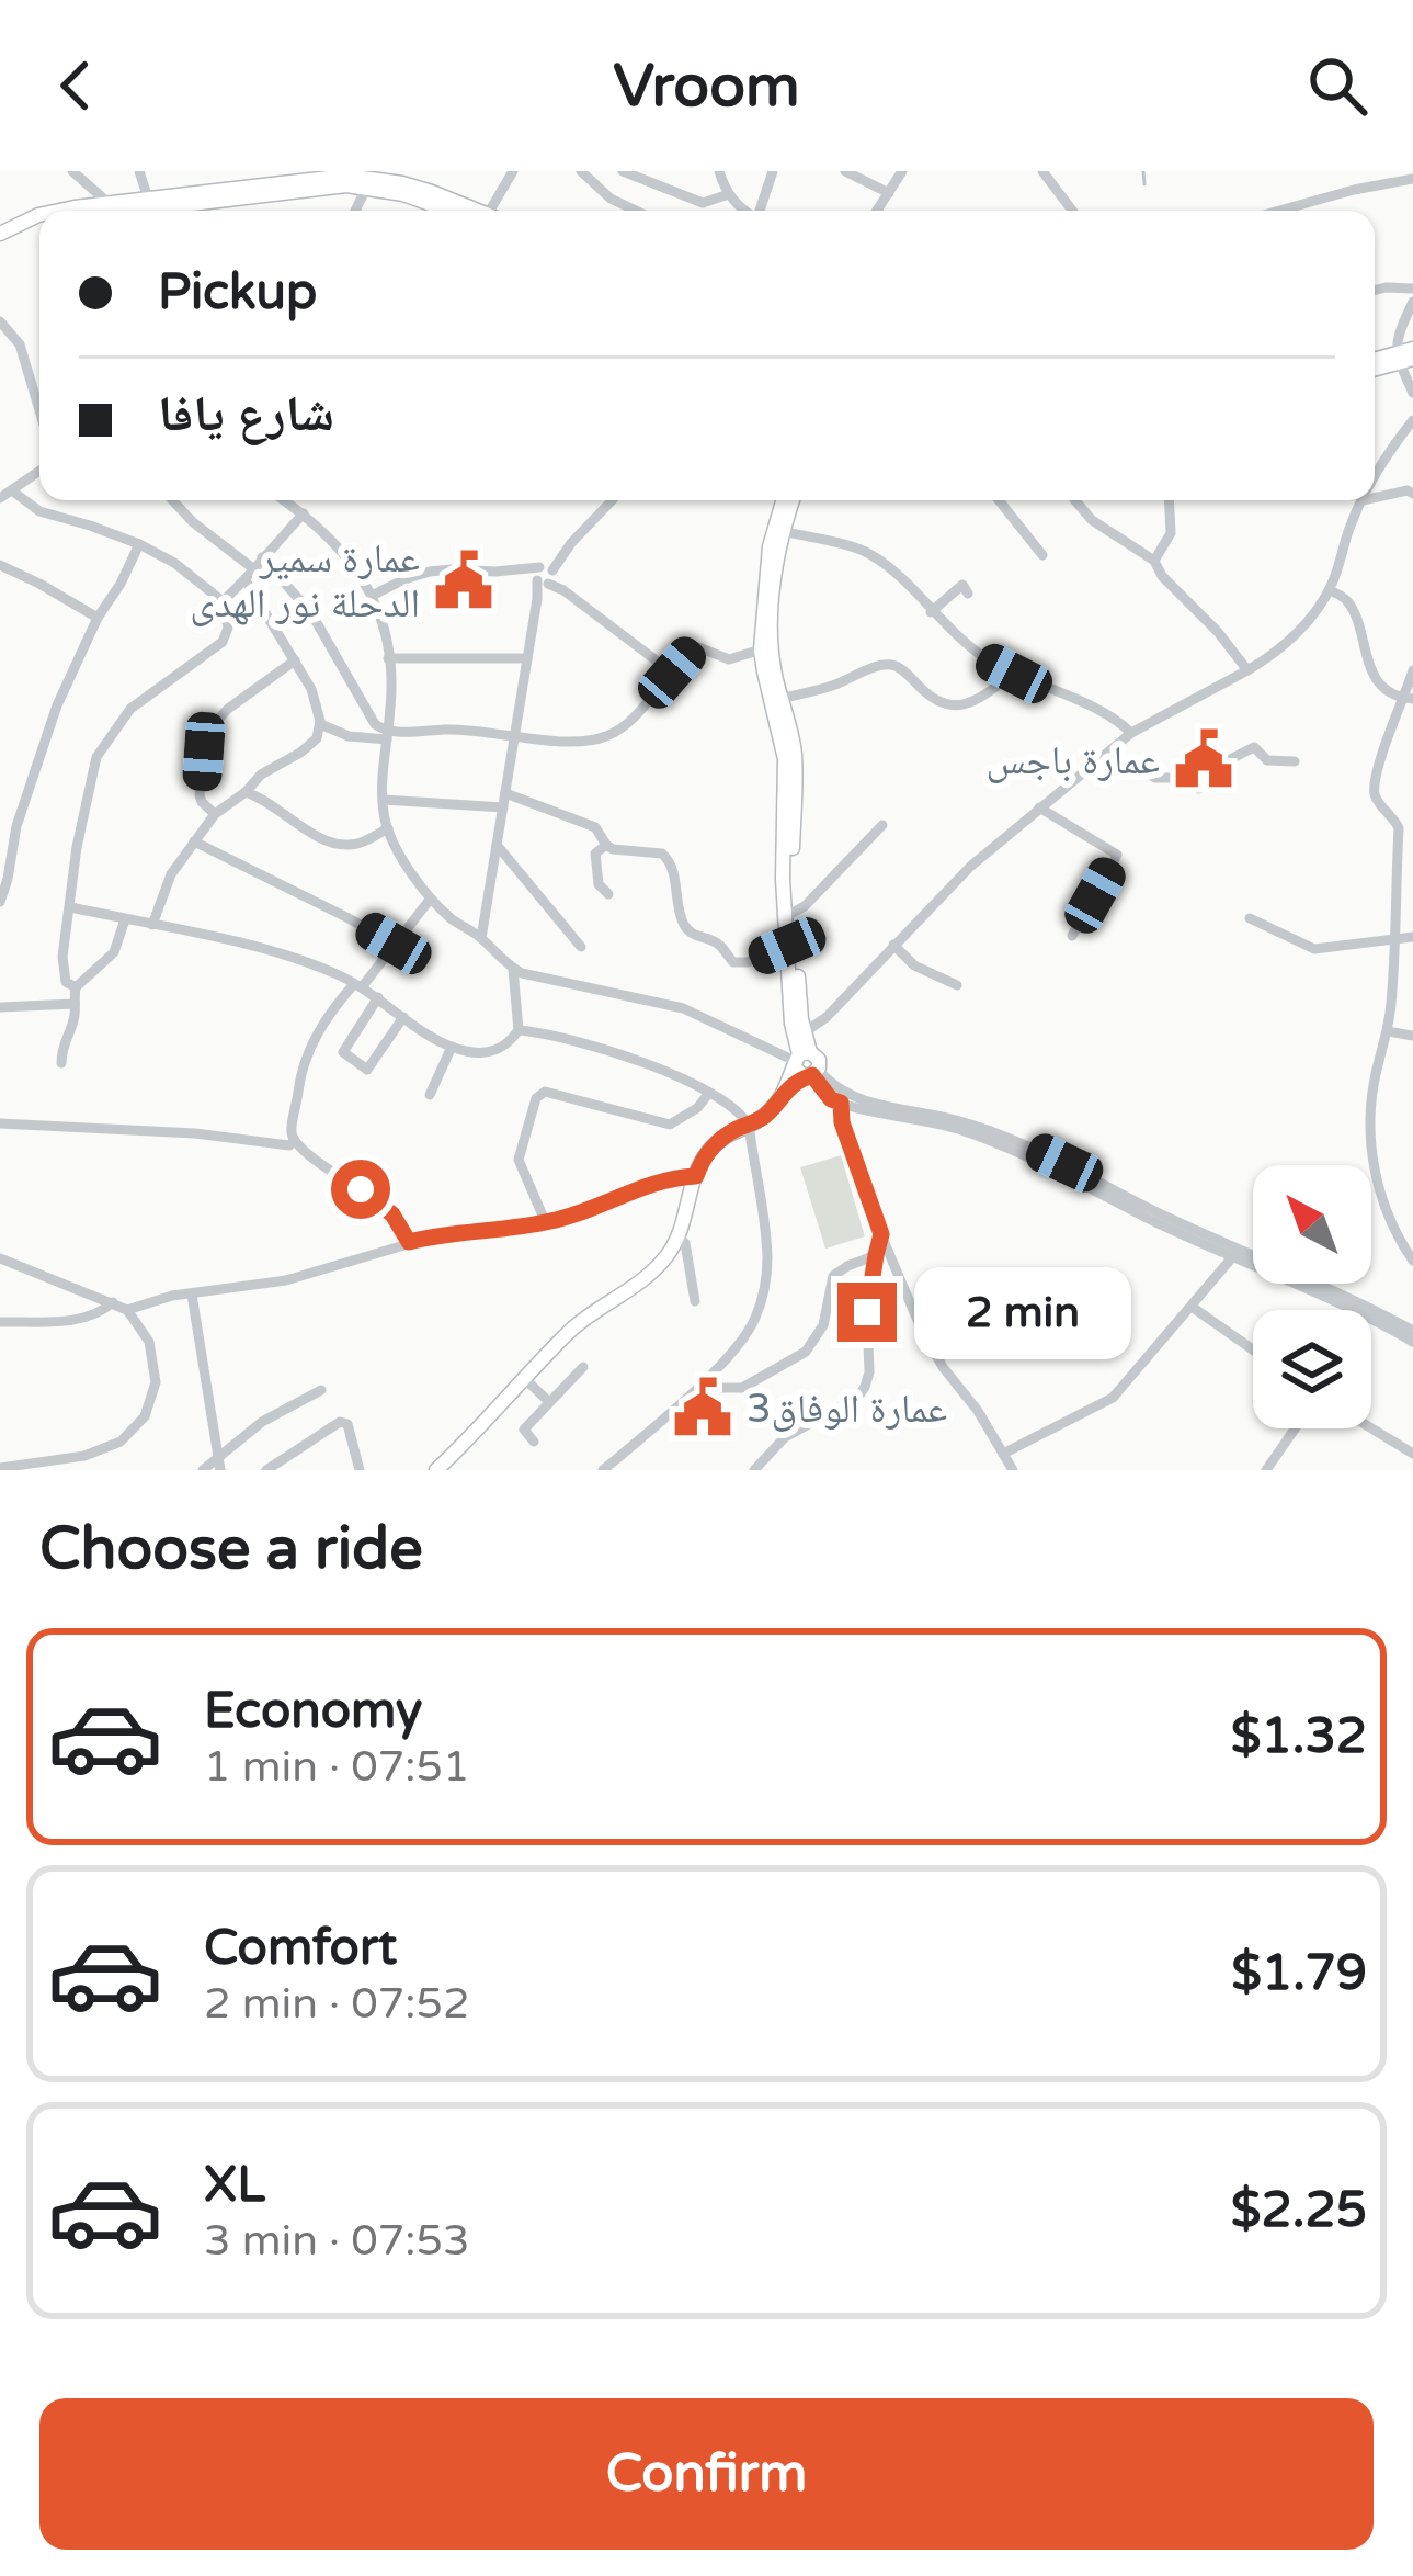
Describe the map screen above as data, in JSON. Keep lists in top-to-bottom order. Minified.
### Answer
{"places":{"public building":["عمارة سمير الدحلة نور الهدى","عمارة باجس","عمارة الوفاق3"]},"north":"top left","page":{"header":"Vroom","banner":["Pickup","شارع يافا"],"bubble":"2 min","heading":"Choose a ride","list":[{"name":"Economy","note":"1 min · 07:51","value":"$1.32"},{"name":"Comfort","note":"2 min · 07:52","value":"$1.79"},{"name":"XL","note":"3 min · 07:53","value":"$2.25"}],"buttons":"Confirm"}}
